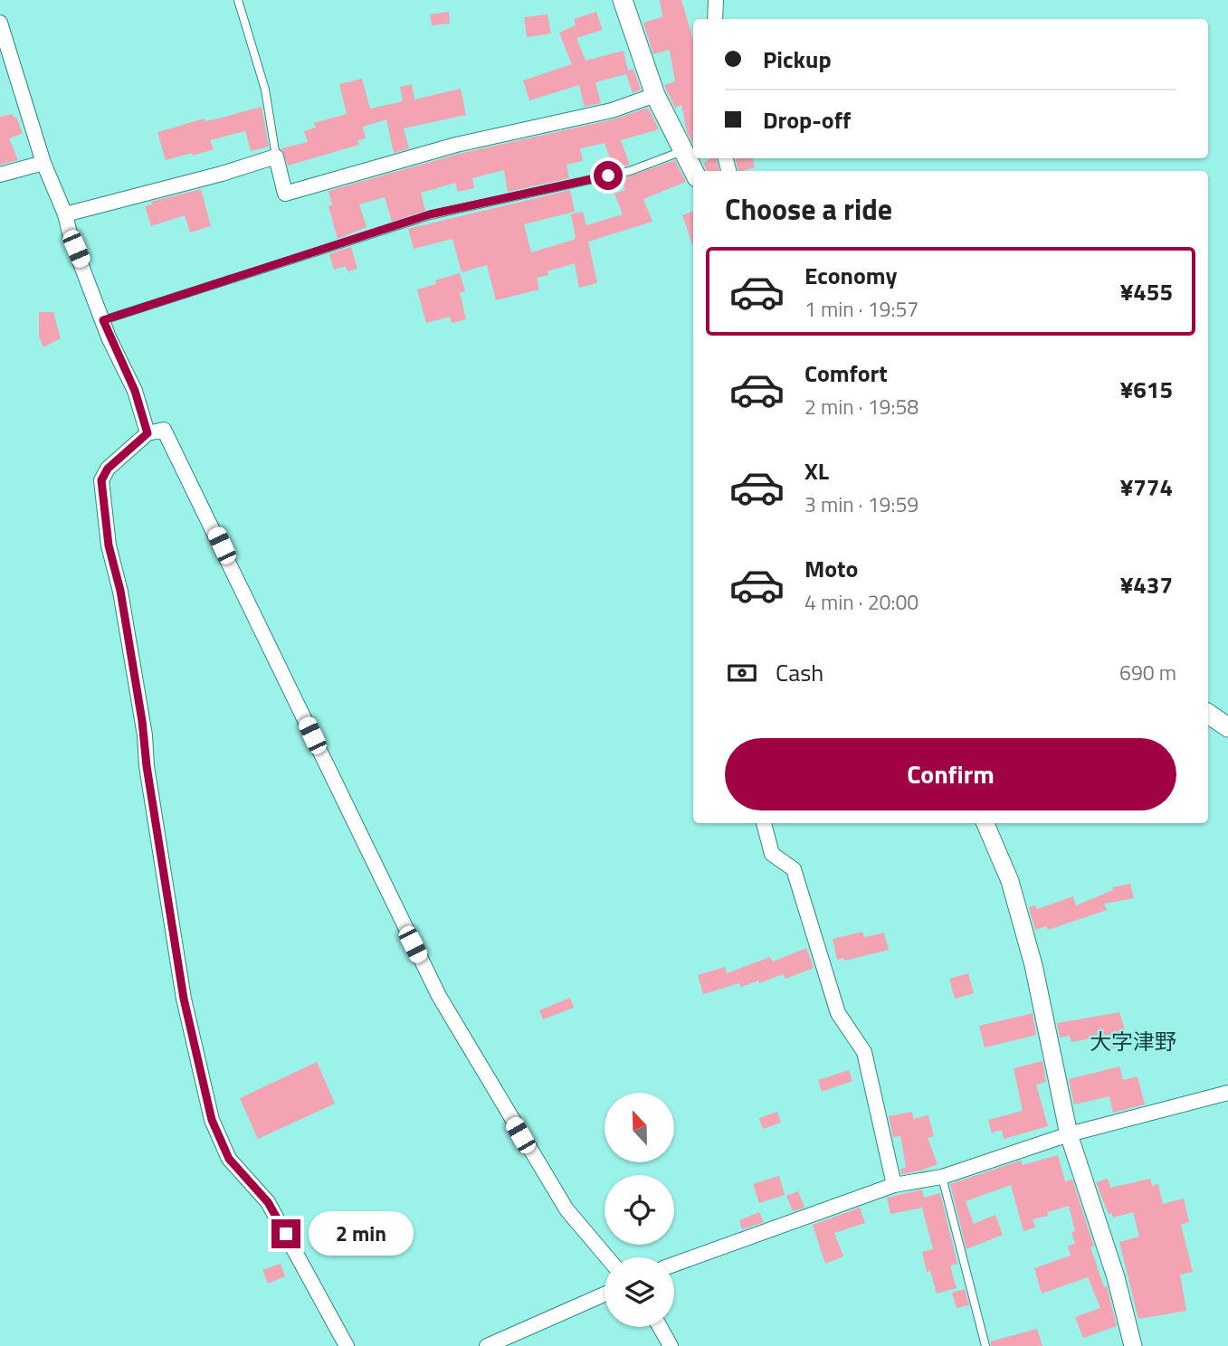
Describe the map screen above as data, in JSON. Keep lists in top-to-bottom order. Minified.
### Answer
{"districts":["大字津野"],"north":"top","page":{"banner":["Pickup","Drop-off"],"heading":"Choose a ride","list":[{"name":"Economy","note":"1 min · 19:57","value":"¥455"},{"name":"Comfort","note":"2 min · 19:58","value":"¥615"},{"name":"XL","note":"3 min · 19:59","value":"¥774"},{"name":"Moto","note":"4 min · 20:00","value":"¥437"}],"pay":["Cash","690 m"],"buttons":"Confirm","bubble":"2 min"}}
